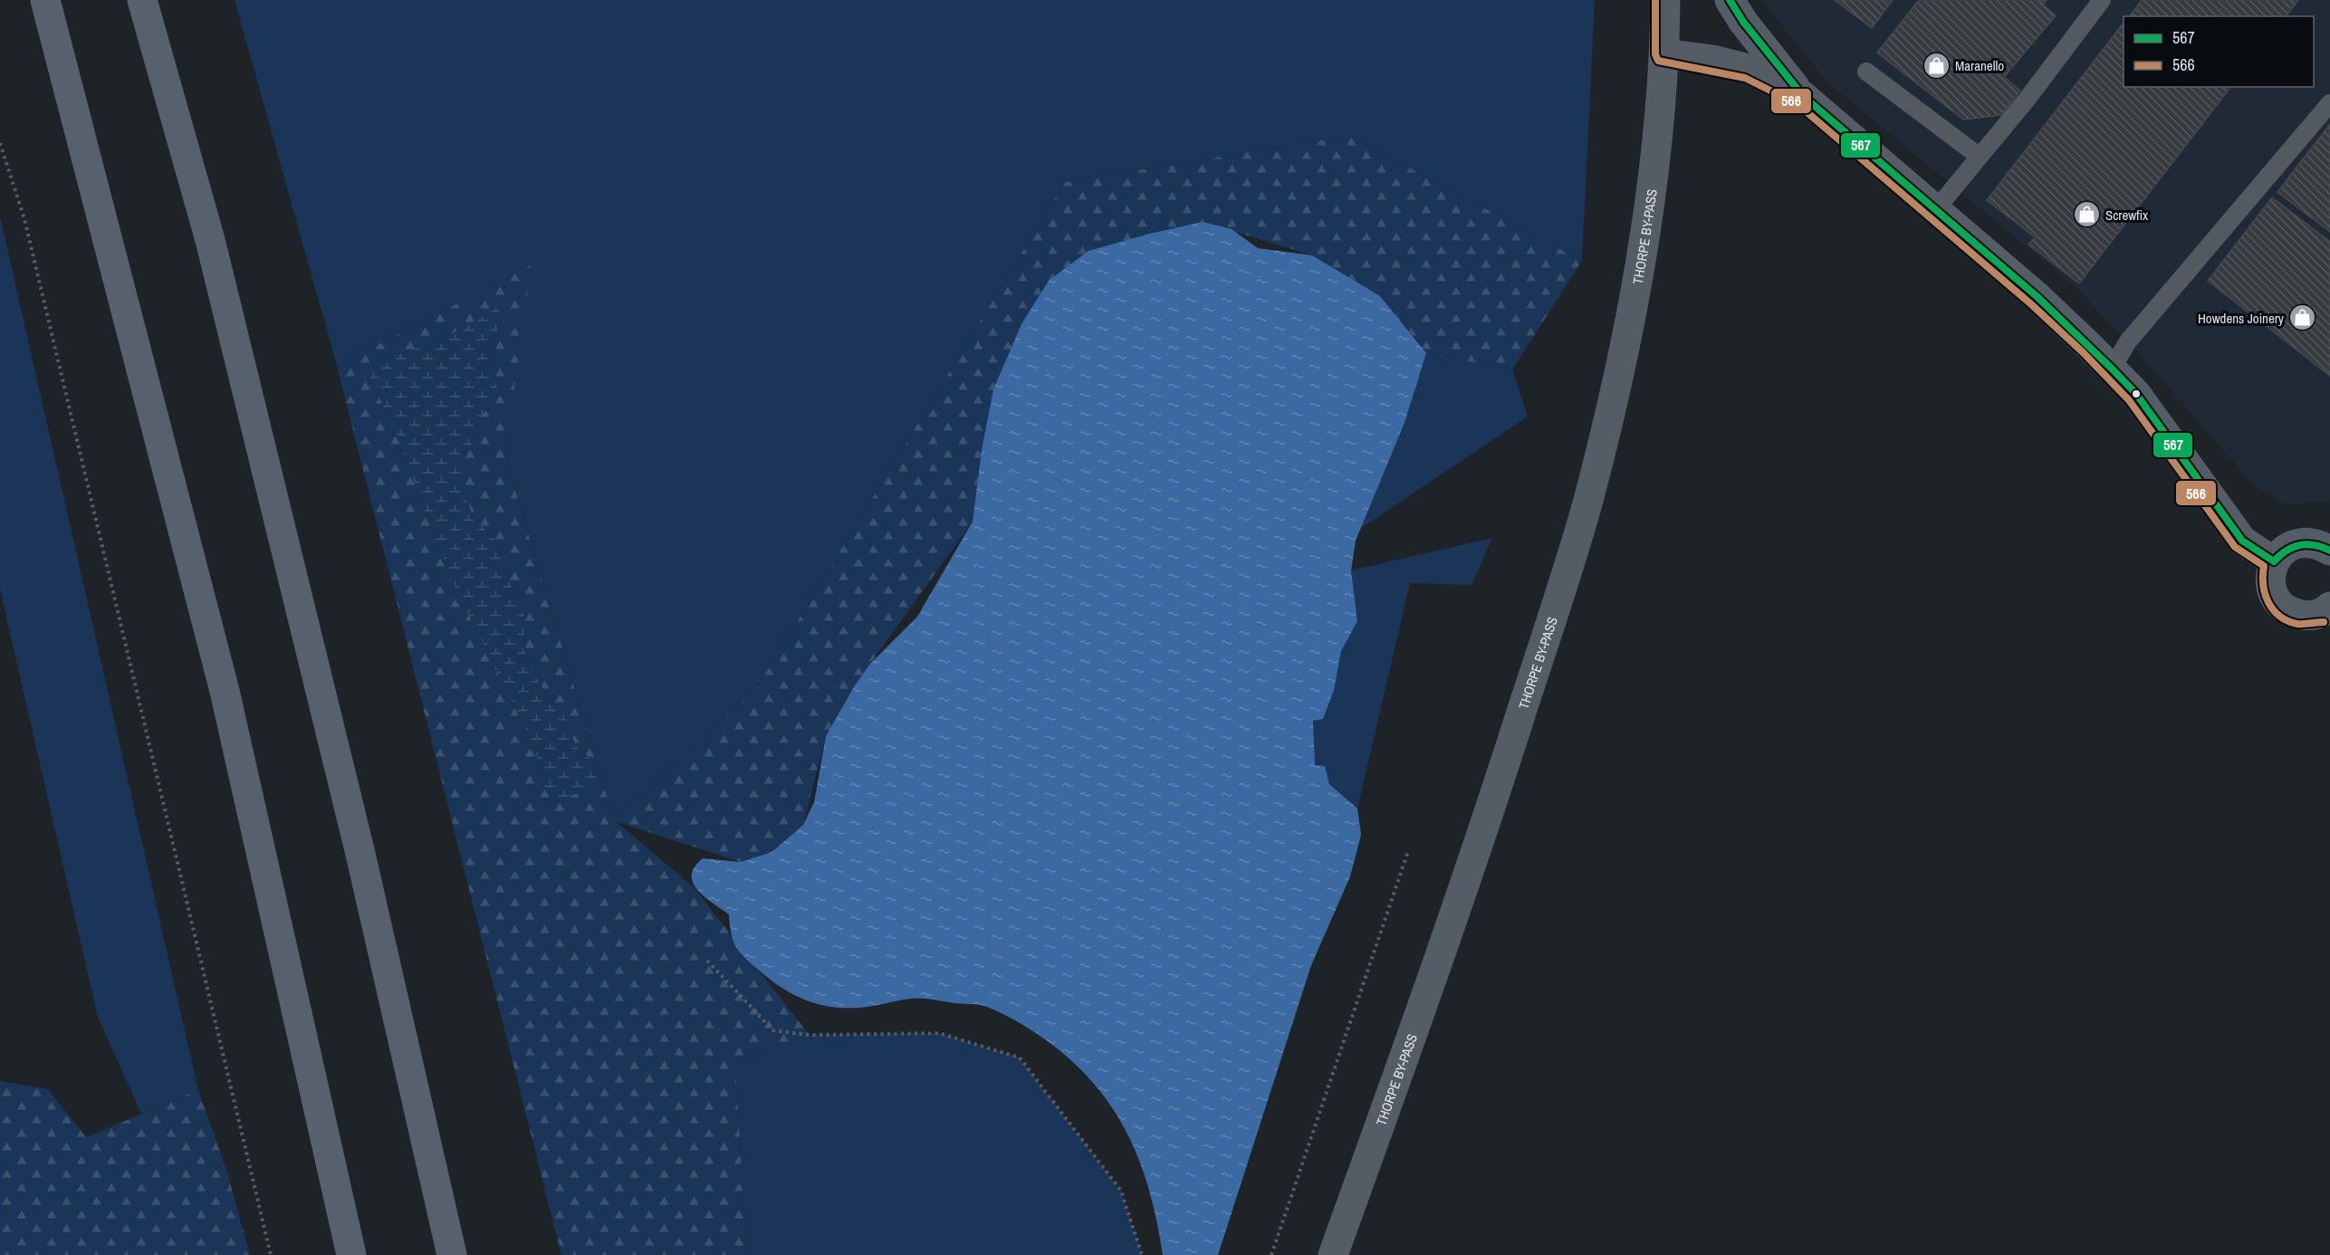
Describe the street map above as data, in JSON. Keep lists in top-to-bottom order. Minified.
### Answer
{"streets":{"main road":["THORPE BY-PASS"]},"places":{"shop":["Maranello","Screwfix","Howdens Joinery"]},"lines":["transit line 567","transit line 566"],"legend":["567","566"]}
